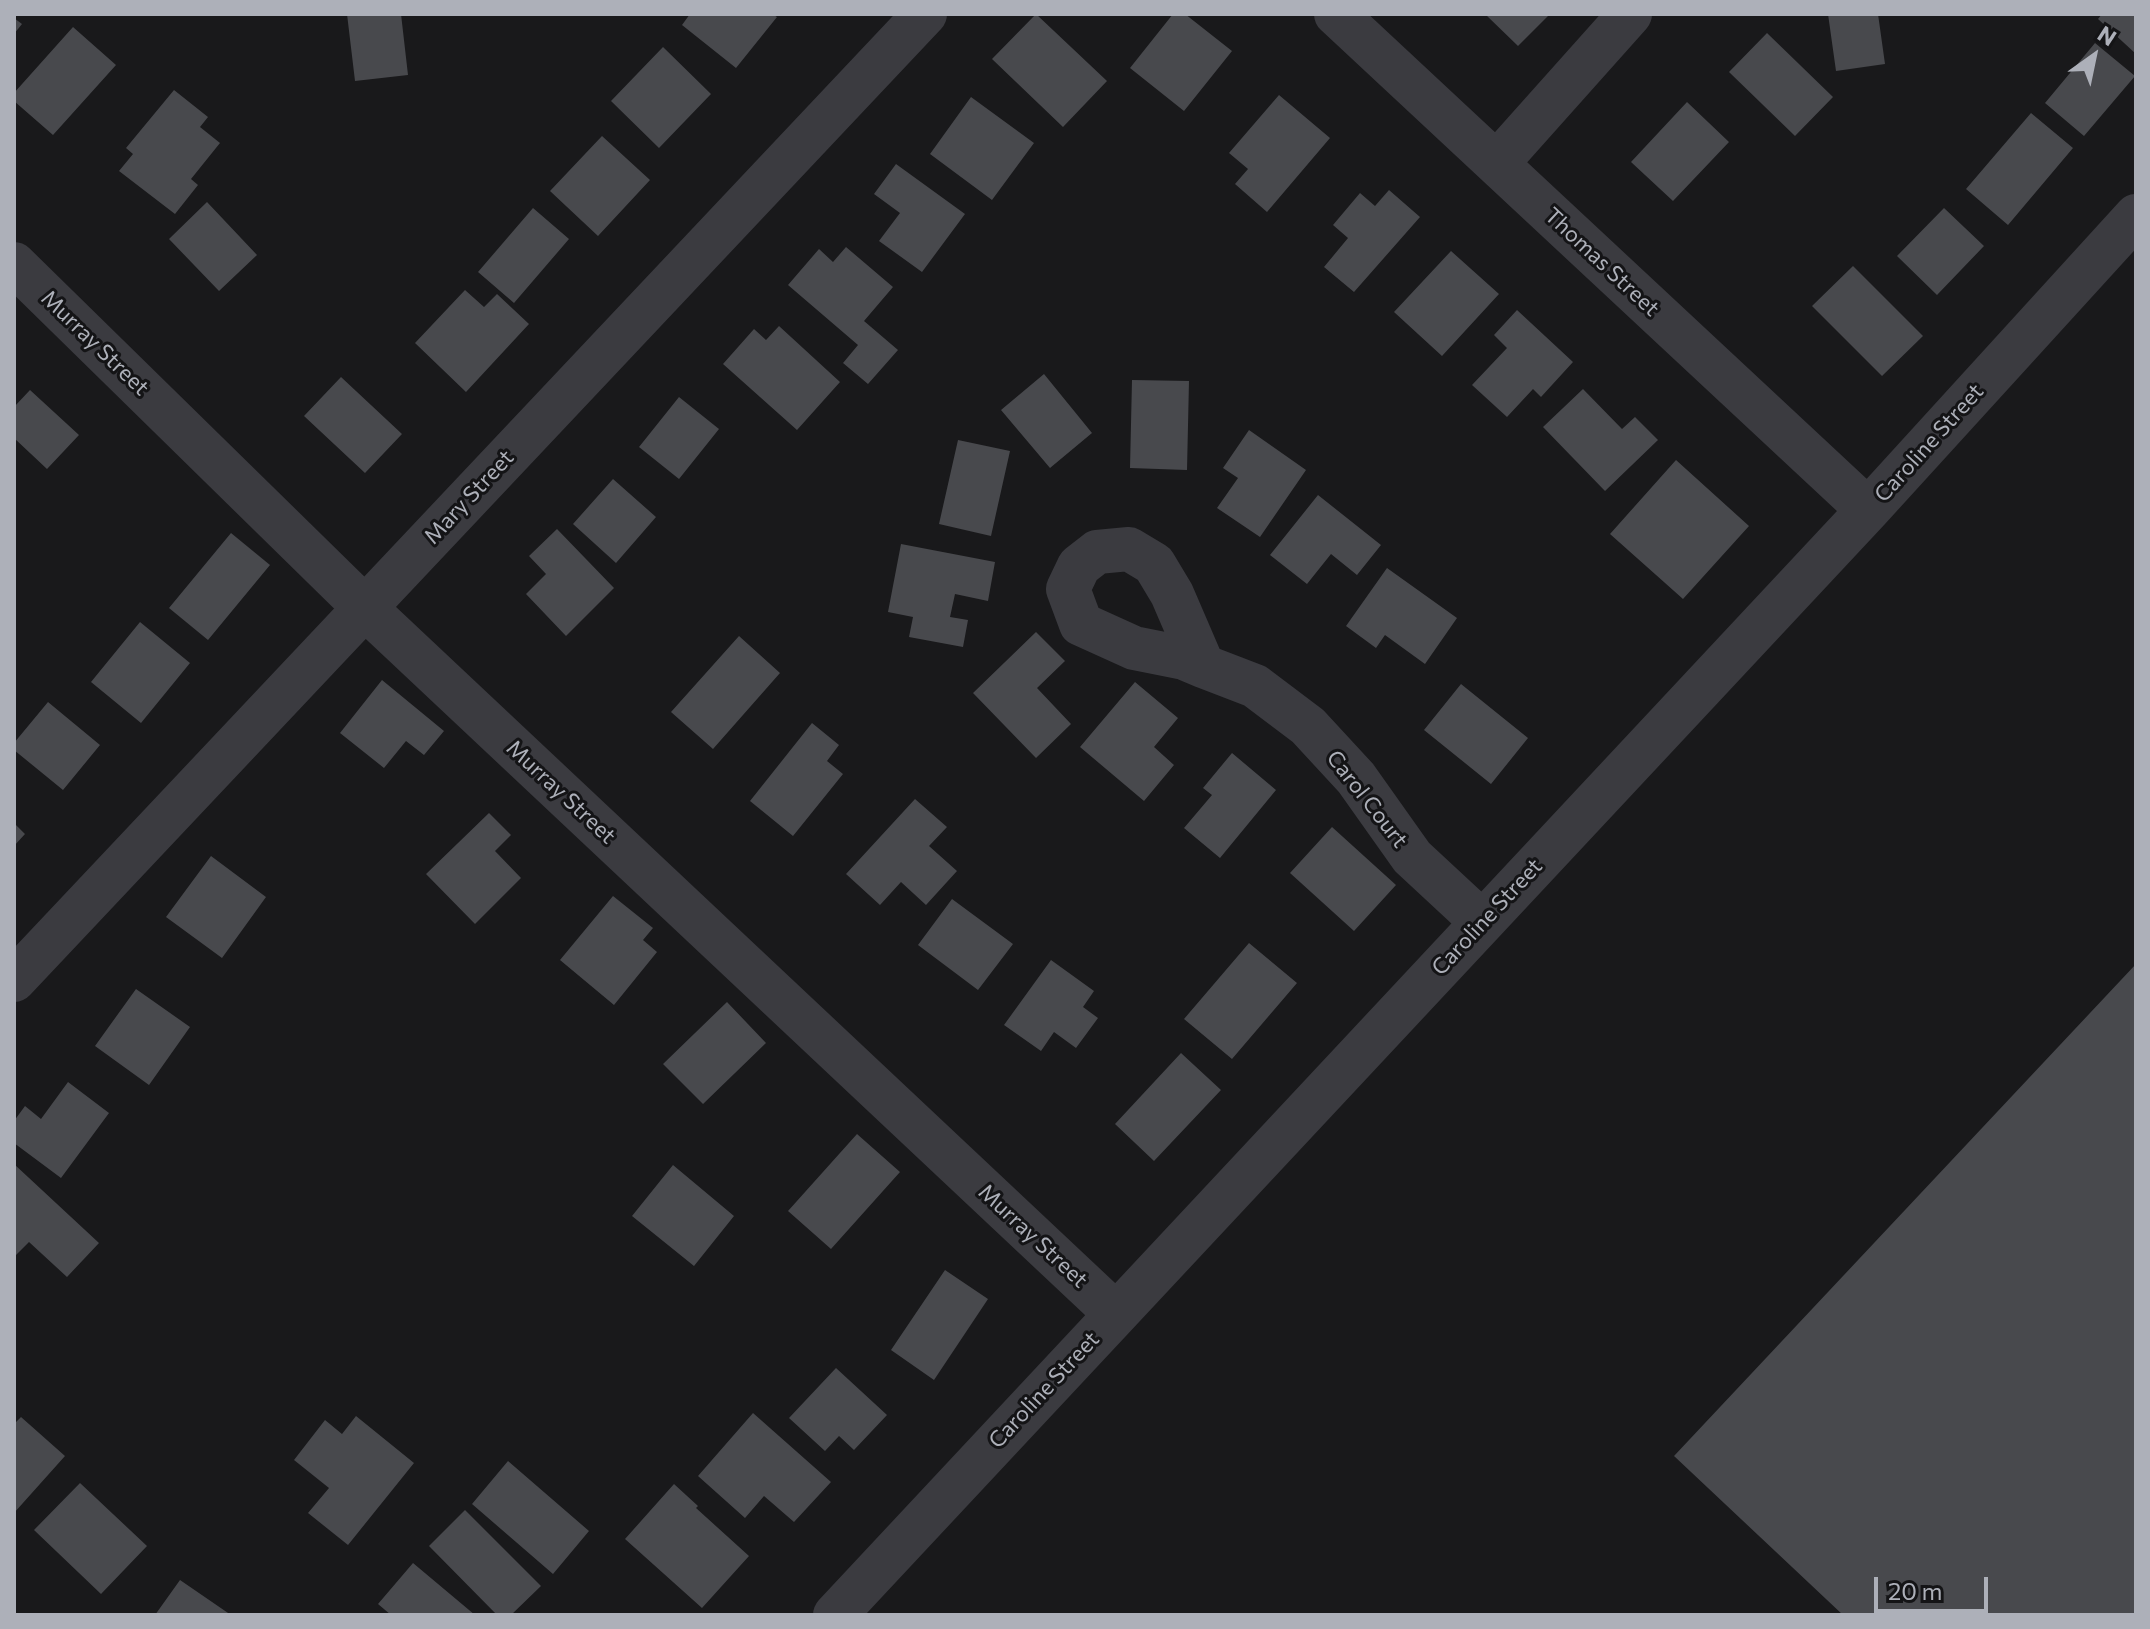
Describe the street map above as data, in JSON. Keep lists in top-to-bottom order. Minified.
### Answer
{"streets":{"street":["Thomas Street","Murray Street","Caroline Street","Mary Street","Carol Court"]},"crossings":[["Thomas Street","Caroline Street"],["Murray Street","Caroline Street"],["Murray Street","Mary Street"],["Caroline Street","Carol Court"]],"scale_bar":"20 m","north":"top right"}
